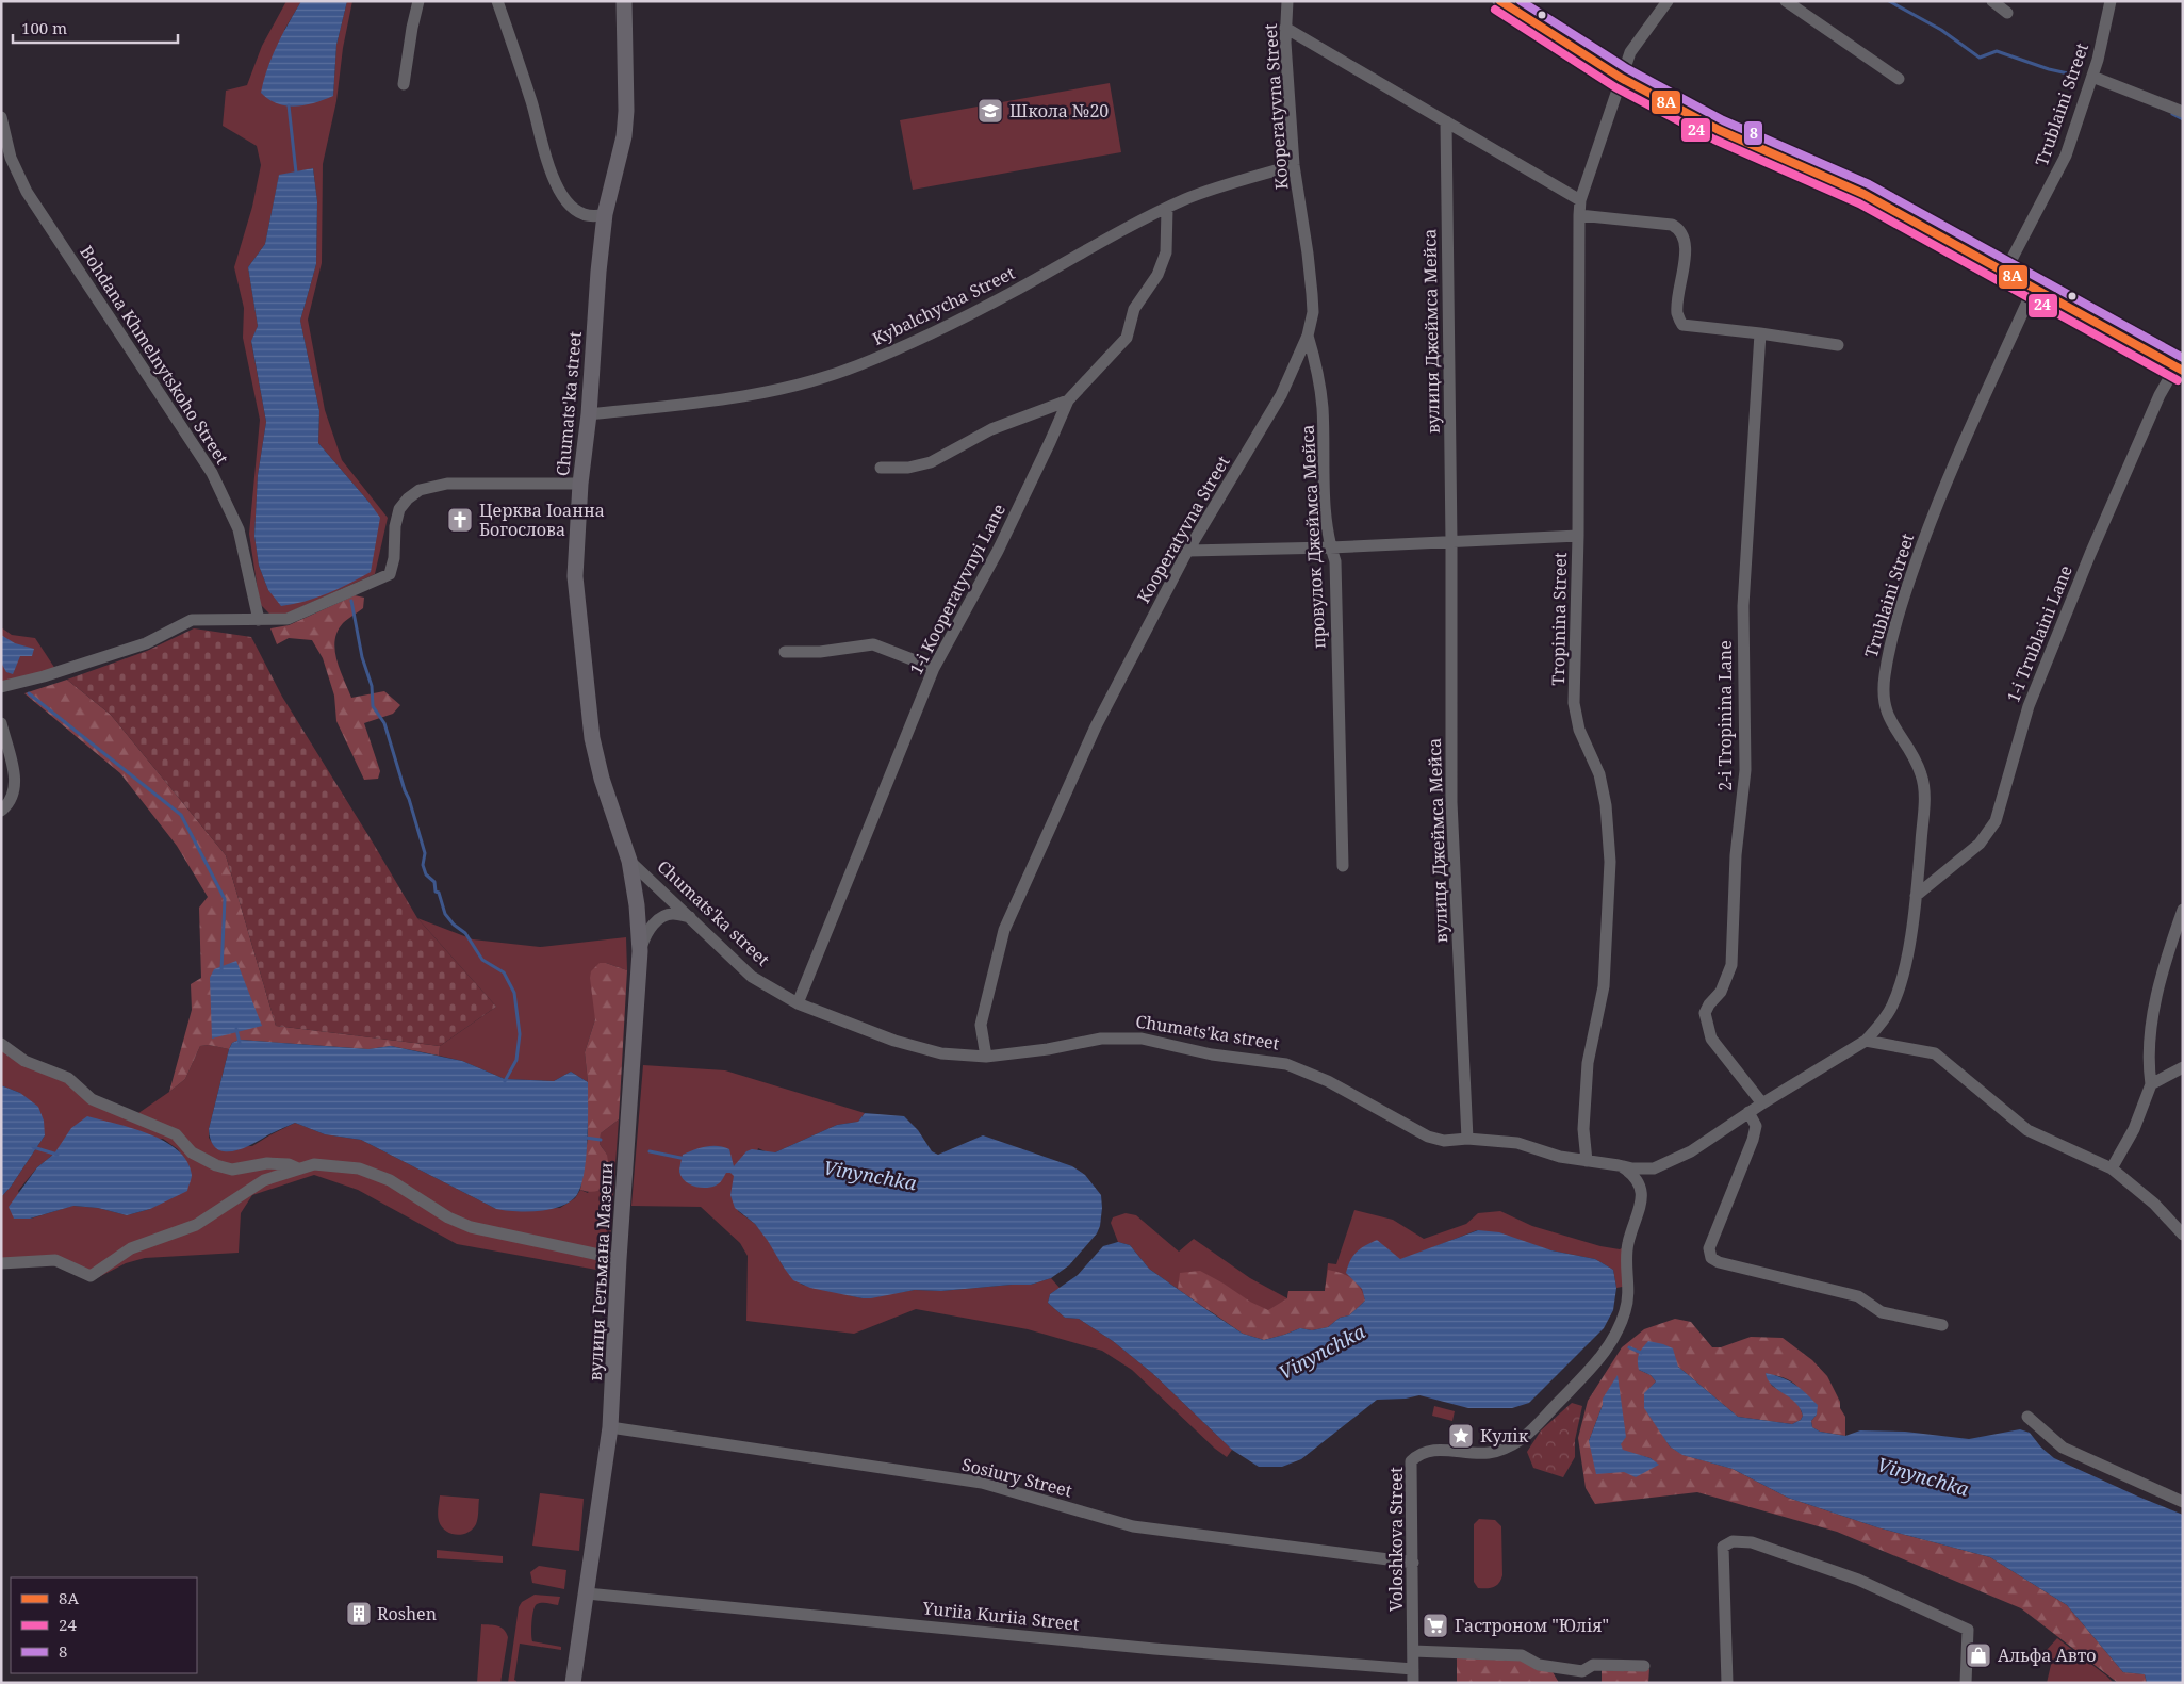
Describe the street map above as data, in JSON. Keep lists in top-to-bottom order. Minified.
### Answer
{"streets":{"street":["Trublaini Street","Kooperatyvna Street","Kybalchycha Street","вулиця Джеймса Мейса","Bohdana Khmelnytskoho Street","Chumats'ka street","провулок Джеймса Мейса","1-i Kooperatyvnyi Lane","Tropinina Street","1-i Trublaini Lane","2-i Tropinina Lane","вулиця Гетьмана Мазепи","Sosiury Street","Voloshkova Street","Yuriia Kuriia Street"]},"crossings":[["Trublaini Street","Chumats'ka street"],["Trublaini Street","1-i Trublaini Lane"],["Kooperatyvna Street","Kybalchycha Street"],["Kooperatyvna Street","Chumats'ka street"],["Kooperatyvna Street","провулок Джеймса Мейса"],["Kybalchycha Street","Chumats'ka street"],["Kybalchycha Street","1-i Kooperatyvnyi Lane"],["вулиця Джеймса Мейса","Chumats'ka street"],["Chumats'ka street","1-i Kooperatyvnyi Lane"],["Chumats'ka street","Tropinina Street"],["Chumats'ka street","2-i Tropinina Lane"],["Chumats'ka street","вулиця Гетьмана Мазепи"],["Chumats'ka street","Voloshkova Street"],["вулиця Гетьмана Мазепи","Sosiury Street"],["вулиця Гетьмана Мазепи","Yuriia Kuriia Street"],["Sosiury Street","Voloshkova Street"],["Voloshkova Street","Yuriia Kuriia Street"]],"water":["Vinynchka"],"places":{"school or university":["Школа №20"],"church":["Церква Іоанна Богослова"],"place":["Кулік"],"building":["Roshen"],"supermarket":["Гастроном \"Юлія\""],"shop":["Альфа Авто"]},"lines":["transit line 8А","transit line 8","transit line 24"],"legend":["8А","24","8"],"scale_bar":"100 m"}
